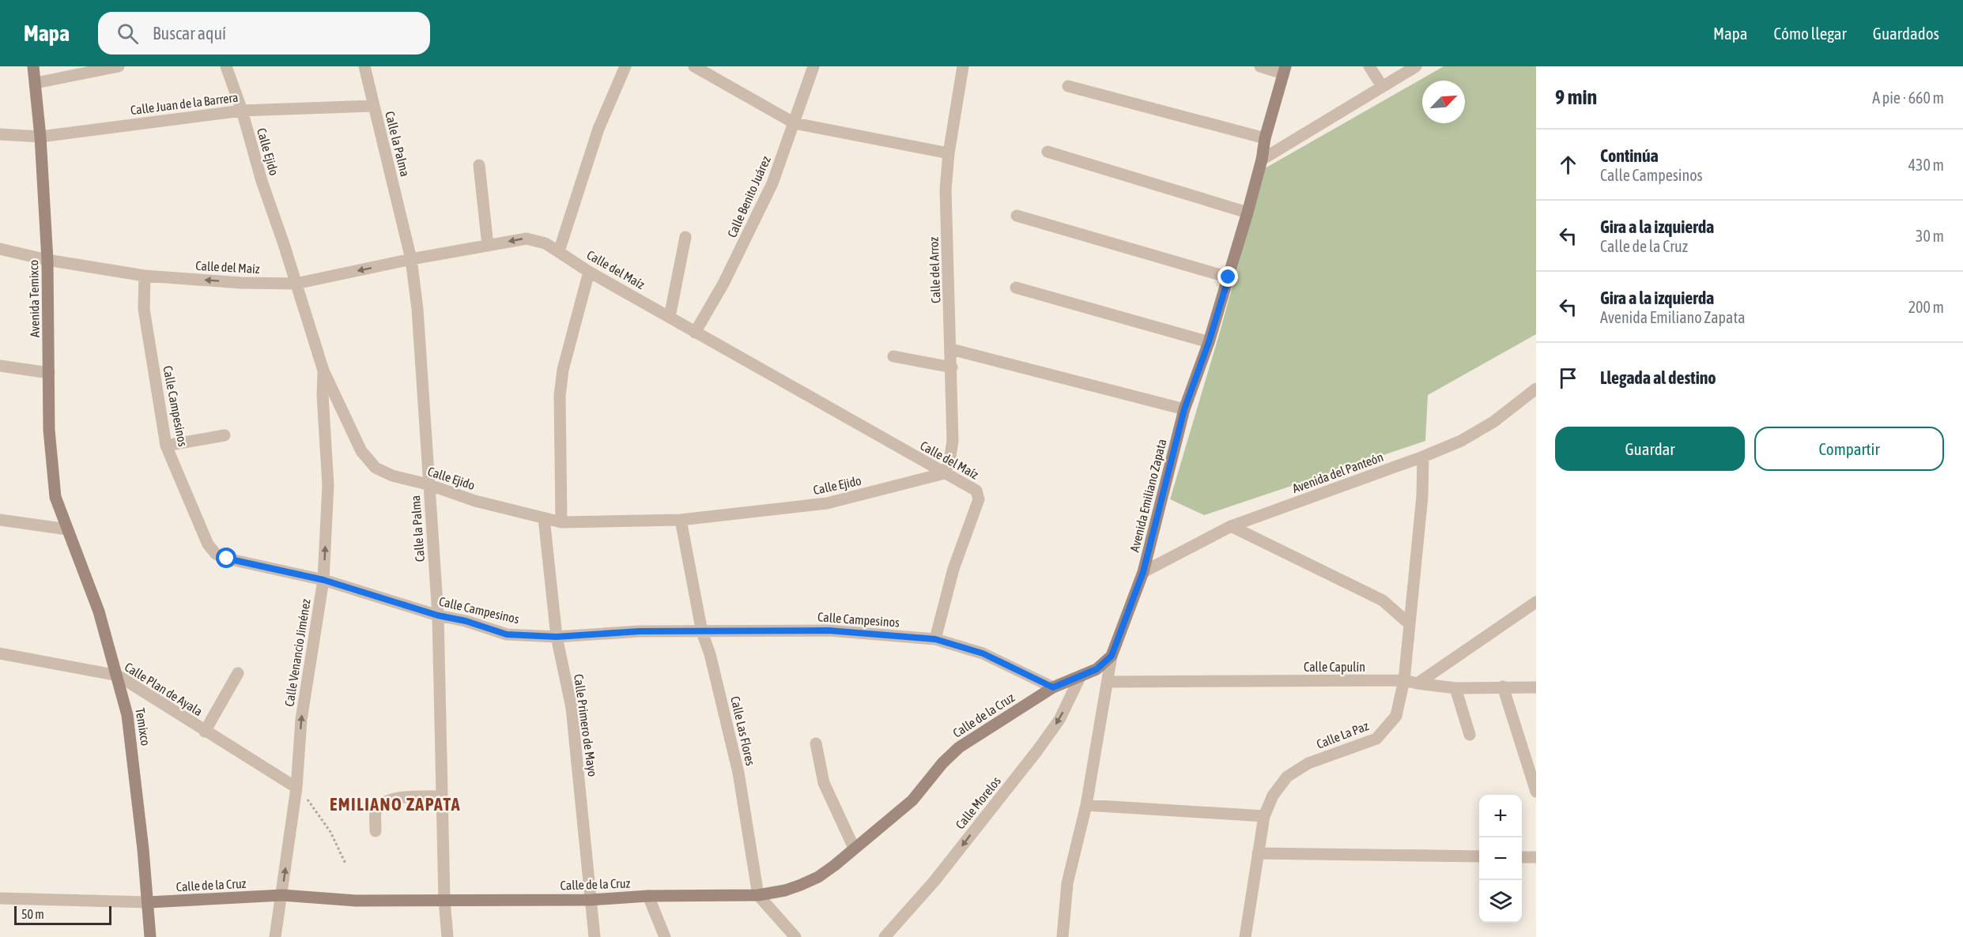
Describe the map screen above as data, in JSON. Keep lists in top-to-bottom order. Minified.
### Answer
{"streets":{"main road":["Avenida Temixco","Avenida Emiliano Zapata","Calle de la Cruz","Temixco"],"street":["Calle Juan de la Barrera","Calle la Palma","Calle Ejido","Calle Benito Juárez","Calle del Maíz","Calle del Arroz","Calle Campesinos","Avenida del Panteón","Calle Venancio Jiménez","Calle Capulín","Calle Plan de Ayala","Calle Primero de Mayo","Calle Las Flores","Calle La Paz","Calle Morelos"]},"crossings":[["Calle Juan de la Barrera","Calle la Palma"],["Calle Juan de la Barrera","Calle Ejido"],["Calle Juan de la Barrera","Avenida Temixco"],["Calle la Palma","Calle Ejido"],["Calle la Palma","Calle del Maíz"],["Calle la Palma","Calle Campesinos"],["Calle la Palma","Calle de la Cruz"],["Calle Ejido","Calle del Maíz"],["Calle Ejido","Calle del Arroz"],["Calle Ejido","Calle Venancio Jiménez"],["Calle Ejido","Calle Primero de Mayo"],["Calle Ejido","Calle Las Flores"],["Calle Benito Juárez","Calle del Maíz"],["Calle del Maíz","Calle del Arroz"],["Calle del Maíz","Avenida Temixco"],["Calle del Maíz","Calle Campesinos"],["Avenida Temixco","Temixco"],["Calle Campesinos","Calle Venancio Jiménez"],["Calle Campesinos","Calle de la Cruz"],["Calle Campesinos","Calle Primero de Mayo"],["Calle Campesinos","Calle Las Flores"],["Avenida del Panteón","Avenida Emiliano Zapata"],["Avenida del Panteón","Calle La Paz"],["Avenida Emiliano Zapata","Calle Capulín"],["Avenida Emiliano Zapata","Calle de la Cruz"],["Calle Venancio Jiménez","Calle Plan de Ayala"],["Calle Venancio Jiménez","Calle de la Cruz"],["Calle Capulín","Calle La Paz"],["Calle Plan de Ayala","Temixco"],["Calle de la Cruz","Calle Primero de Mayo"],["Calle de la Cruz","Temixco"],["Calle de la Cruz","Calle Las Flores"],["Calle de la Cruz","Calle Morelos"]],"one_way":["Calle Venancio Jiménez","Calle Morelos"],"districts":["EMILIANO ZAPATA"],"scale_bar":"50 m","north":"top right","page":{"header":"Mapa","search":"Buscar aquí","nav":["Mapa","Cómo llegar","Guardados"],"heading":["9 min","A pie · 660 m"],"list":[["Continúa","Calle Campesinos","430 m"],["Gira a la izquierda","Calle de la Cruz","30 m"],["Gira a la izquierda","Avenida Emiliano Zapata","200 m"],"Llegada al destino"],"buttons":["Guardar","Compartir"],"map_buttons":["+","−"],"scale":"50 m"}}
